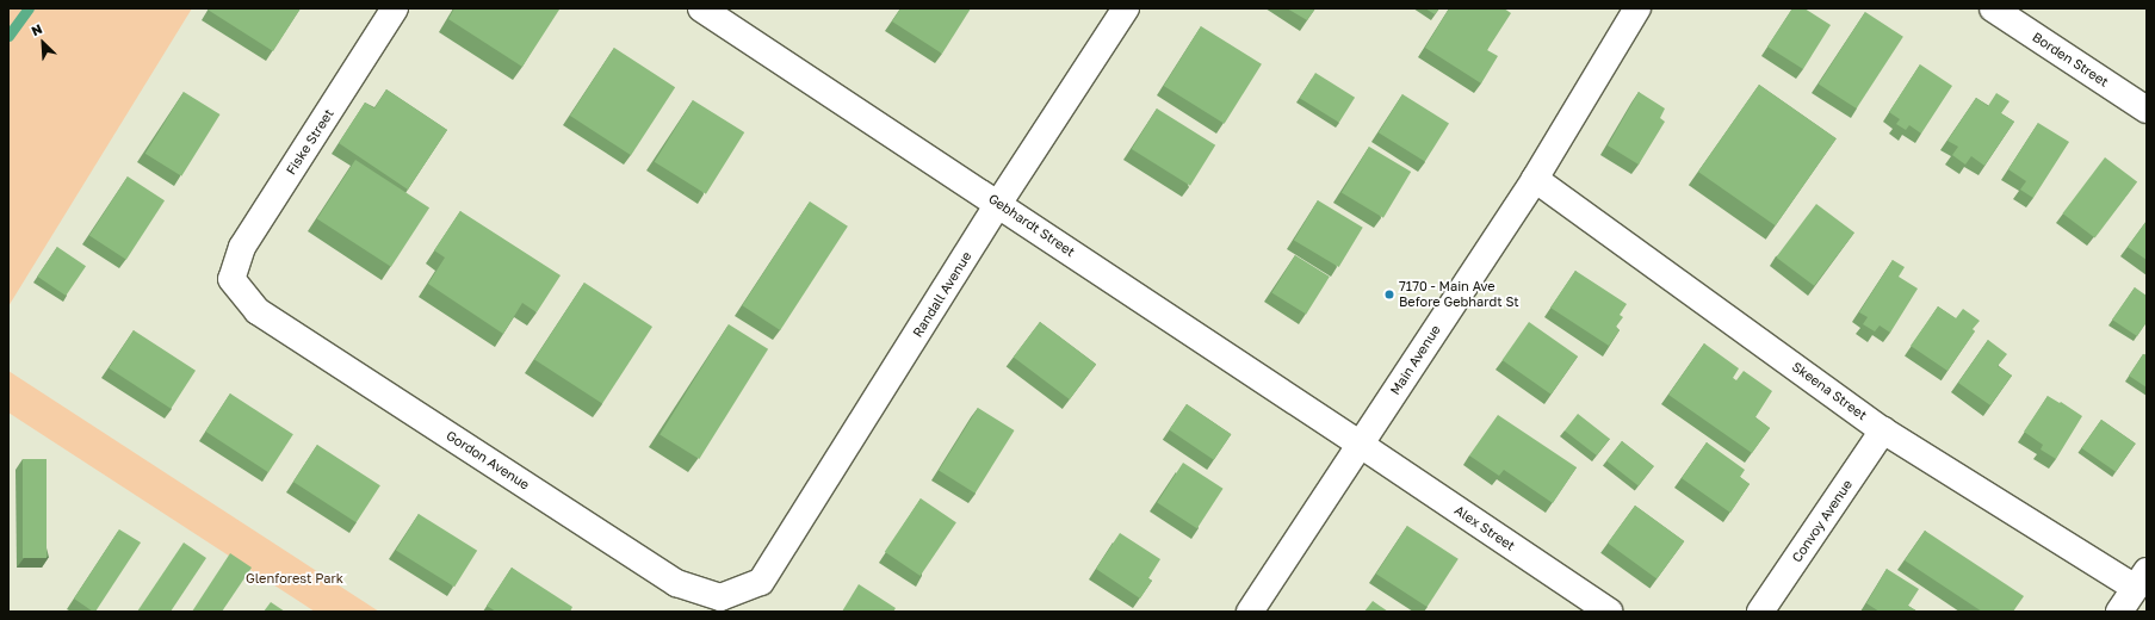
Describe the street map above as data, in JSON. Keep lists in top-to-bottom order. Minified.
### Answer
{"streets":{"street":["Borden Street","Fiske Street","Gebhardt Street","Randall Avenue","Main Avenue","Skeena Street","Gordon Avenue","Convoy Avenue","Alex Street"]},"crossings":[["Fiske Street","Gordon Avenue"],["Gebhardt Street","Randall Avenue"],["Gebhardt Street","Main Avenue"],["Gebhardt Street","Alex Street"],["Randall Avenue","Gordon Avenue"],["Main Avenue","Skeena Street"],["Main Avenue","Alex Street"],["Skeena Street","Convoy Avenue"]],"parks":["Glenforest Park"],"places":["7170 - Main Ave Before Gebhardt St"],"north":"top left"}
